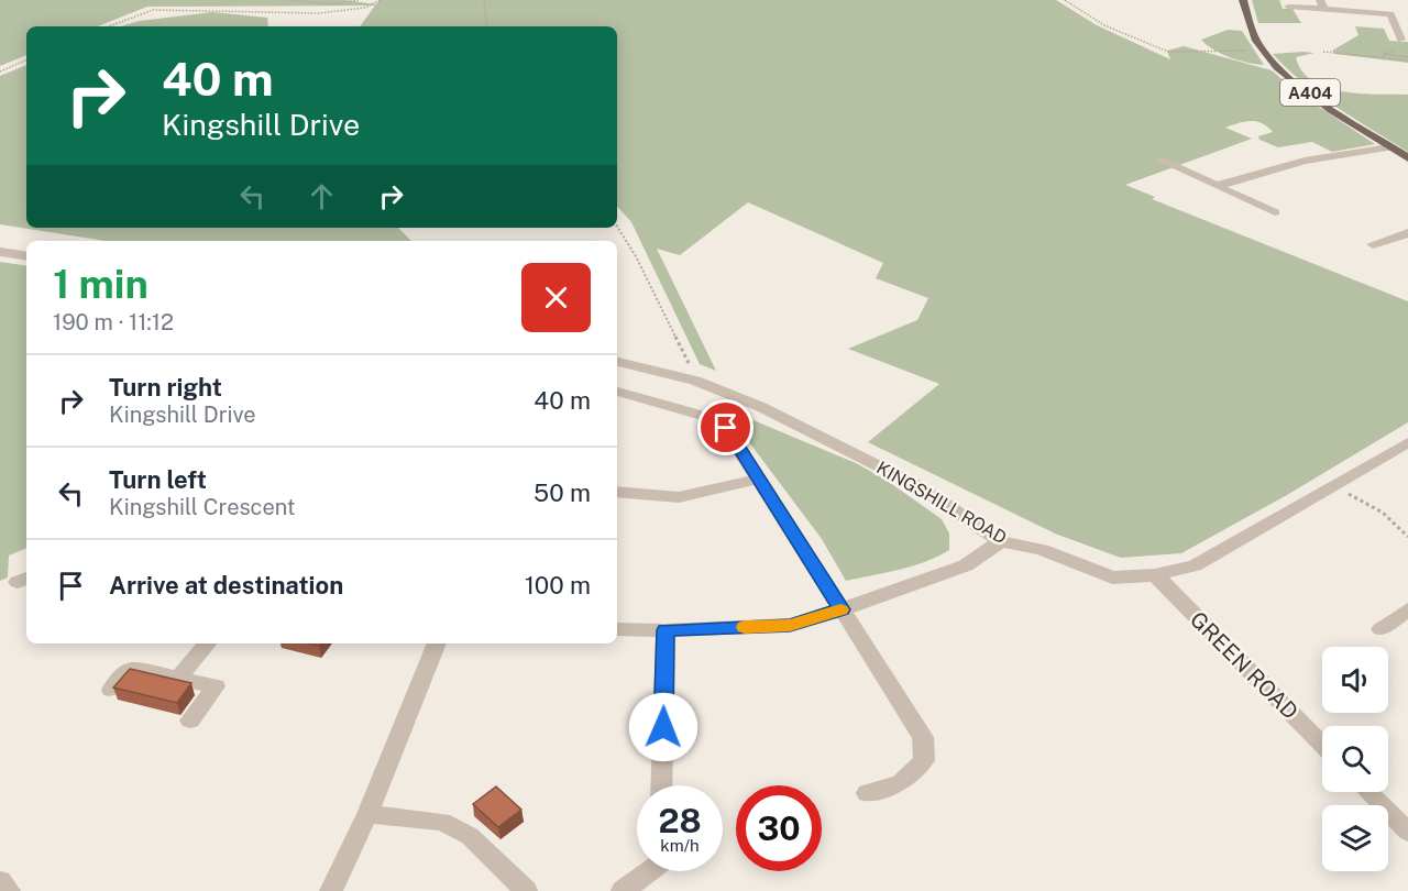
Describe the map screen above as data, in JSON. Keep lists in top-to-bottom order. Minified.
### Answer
{"streets":{"main road":["A404"],"street":["KINGSHILL ROAD","GREEN ROAD"]},"crossings":[["KINGSHILL ROAD","GREEN ROAD"]],"page":{"turn":["40 m","Kingshill Drive"],"heading":["1 min","190 m · 11:12"],"list":[{"name":"Turn right","note":"Kingshill Drive","value":"40 m"},{"name":"Turn left","note":"Kingshill Crescent","value":"50 m"},{"name":"Arrive at destination","value":"100 m"}],"speed":"28 km/h","limit":"30"}}
